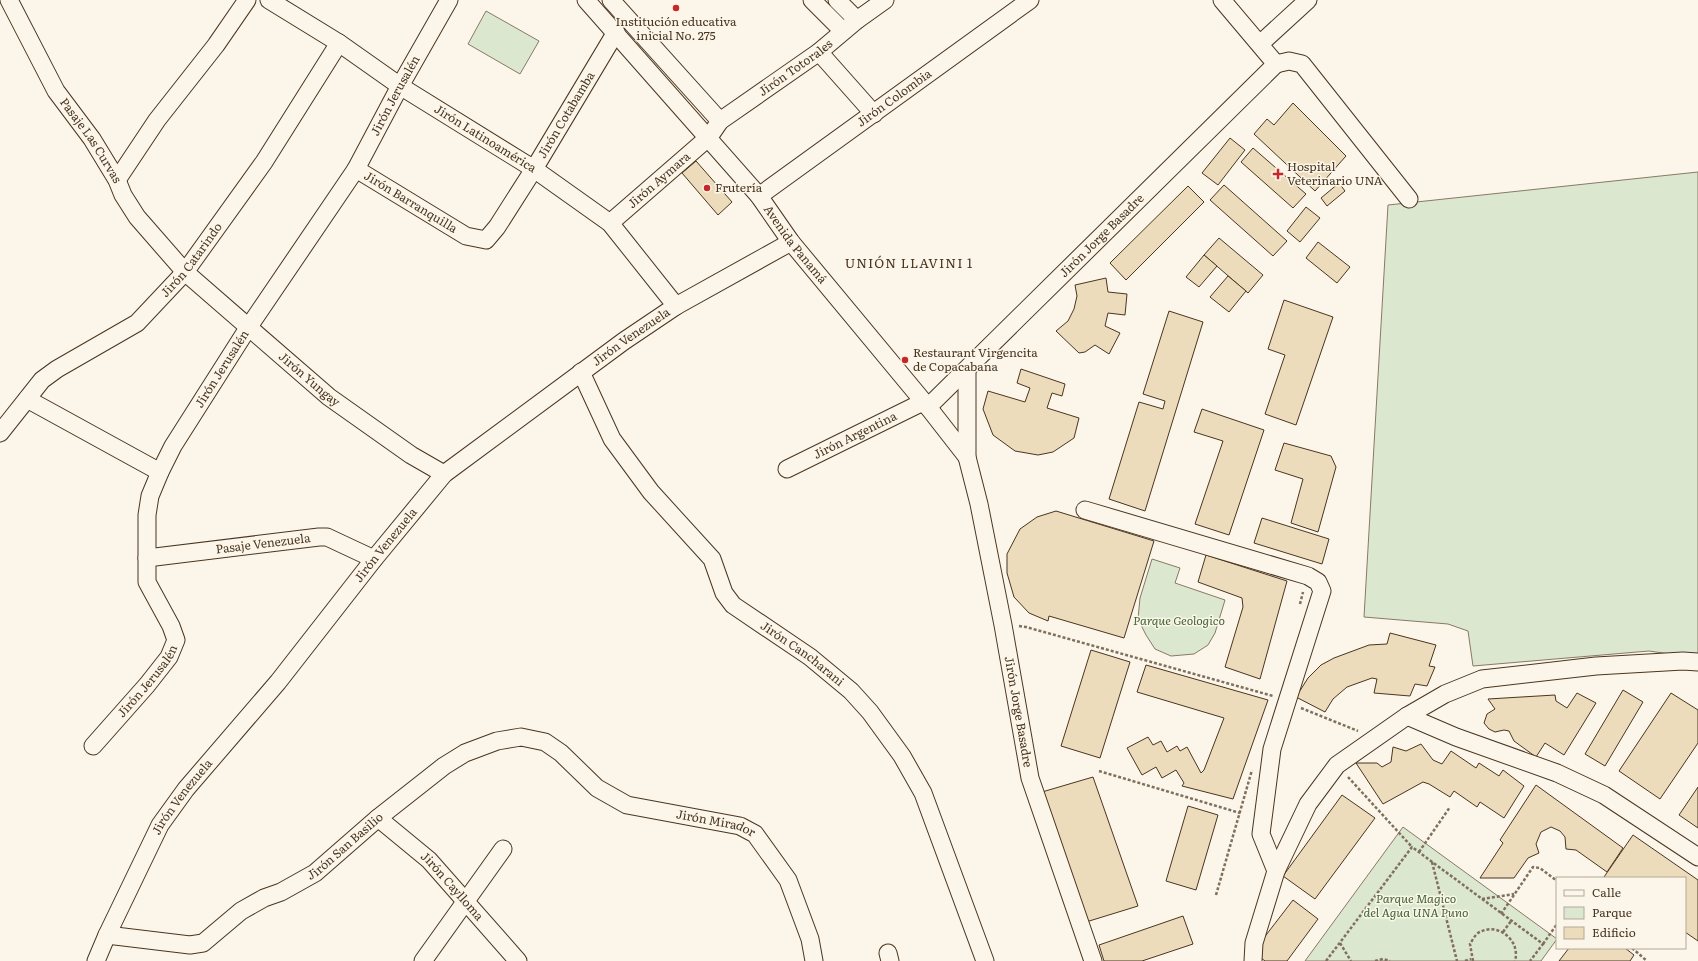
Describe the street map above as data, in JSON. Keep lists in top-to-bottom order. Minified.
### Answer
{"streets":{"street":["Jirón Totorales","Jirón Jerusalén","Jirón Colombia","Jirón Cotabamba","Jirón Latinoamérica","Pasaje Las Curvas","Jirón Aymara","Jirón Barranquilla","Jirón Jorge Basadre","Avenida Panamá","Jirón Catarindo","Jirón Venezuela","Jirón Yungay","Jirón Argentina","Pasaje Venezuela","Jirón Cancharani","Jirón Mirador","Jirón San Basilio","Jirón Caylloma"]},"crossings":[["Jirón Totorales","Jirón Aymara"],["Jirón Totorales","Avenida Panamá"],["Jirón Jerusalén","Jirón Latinoamérica"],["Jirón Jerusalén","Jirón Barranquilla"],["Jirón Jerusalén","Jirón Yungay"],["Jirón Jerusalén","Pasaje Venezuela"],["Jirón Colombia","Avenida Panamá"],["Jirón Cotabamba","Jirón Latinoamérica"],["Jirón Cotabamba","Jirón Barranquilla"],["Jirón Cotabamba","Avenida Panamá"],["Jirón Latinoamérica","Jirón Aymara"],["Jirón Latinoamérica","Jirón Catarindo"],["Jirón Latinoamérica","Jirón Venezuela"],["Pasaje Las Curvas","Jirón Catarindo"],["Pasaje Las Curvas","Jirón Yungay"],["Jirón Aymara","Avenida Panamá"],["Jirón Jorge Basadre","Avenida Panamá"],["Jirón Jorge Basadre","Jirón Argentina"],["Avenida Panamá","Jirón Venezuela"],["Avenida Panamá","Jirón Argentina"],["Jirón Catarindo","Jirón Yungay"],["Jirón Venezuela","Jirón Yungay"],["Jirón Venezuela","Pasaje Venezuela"],["Jirón Venezuela","Jirón Cancharani"],["Jirón Venezuela","Jirón San Basilio"],["Jirón Mirador","Jirón San Basilio"],["Jirón San Basilio","Jirón Caylloma"]],"districts":["UNIÓN LLAVINI 1"],"parks":["Parque Geologico","Parque Magico del Agua UNA Puno"],"places":{"other":["Institución educativa inicial No. 275","Frutería","Restaurant Virgencita de Copacabana"],"health":["Hospital Veterinario UNA"]},"legend":["Calle","Parque","Edificio"]}
